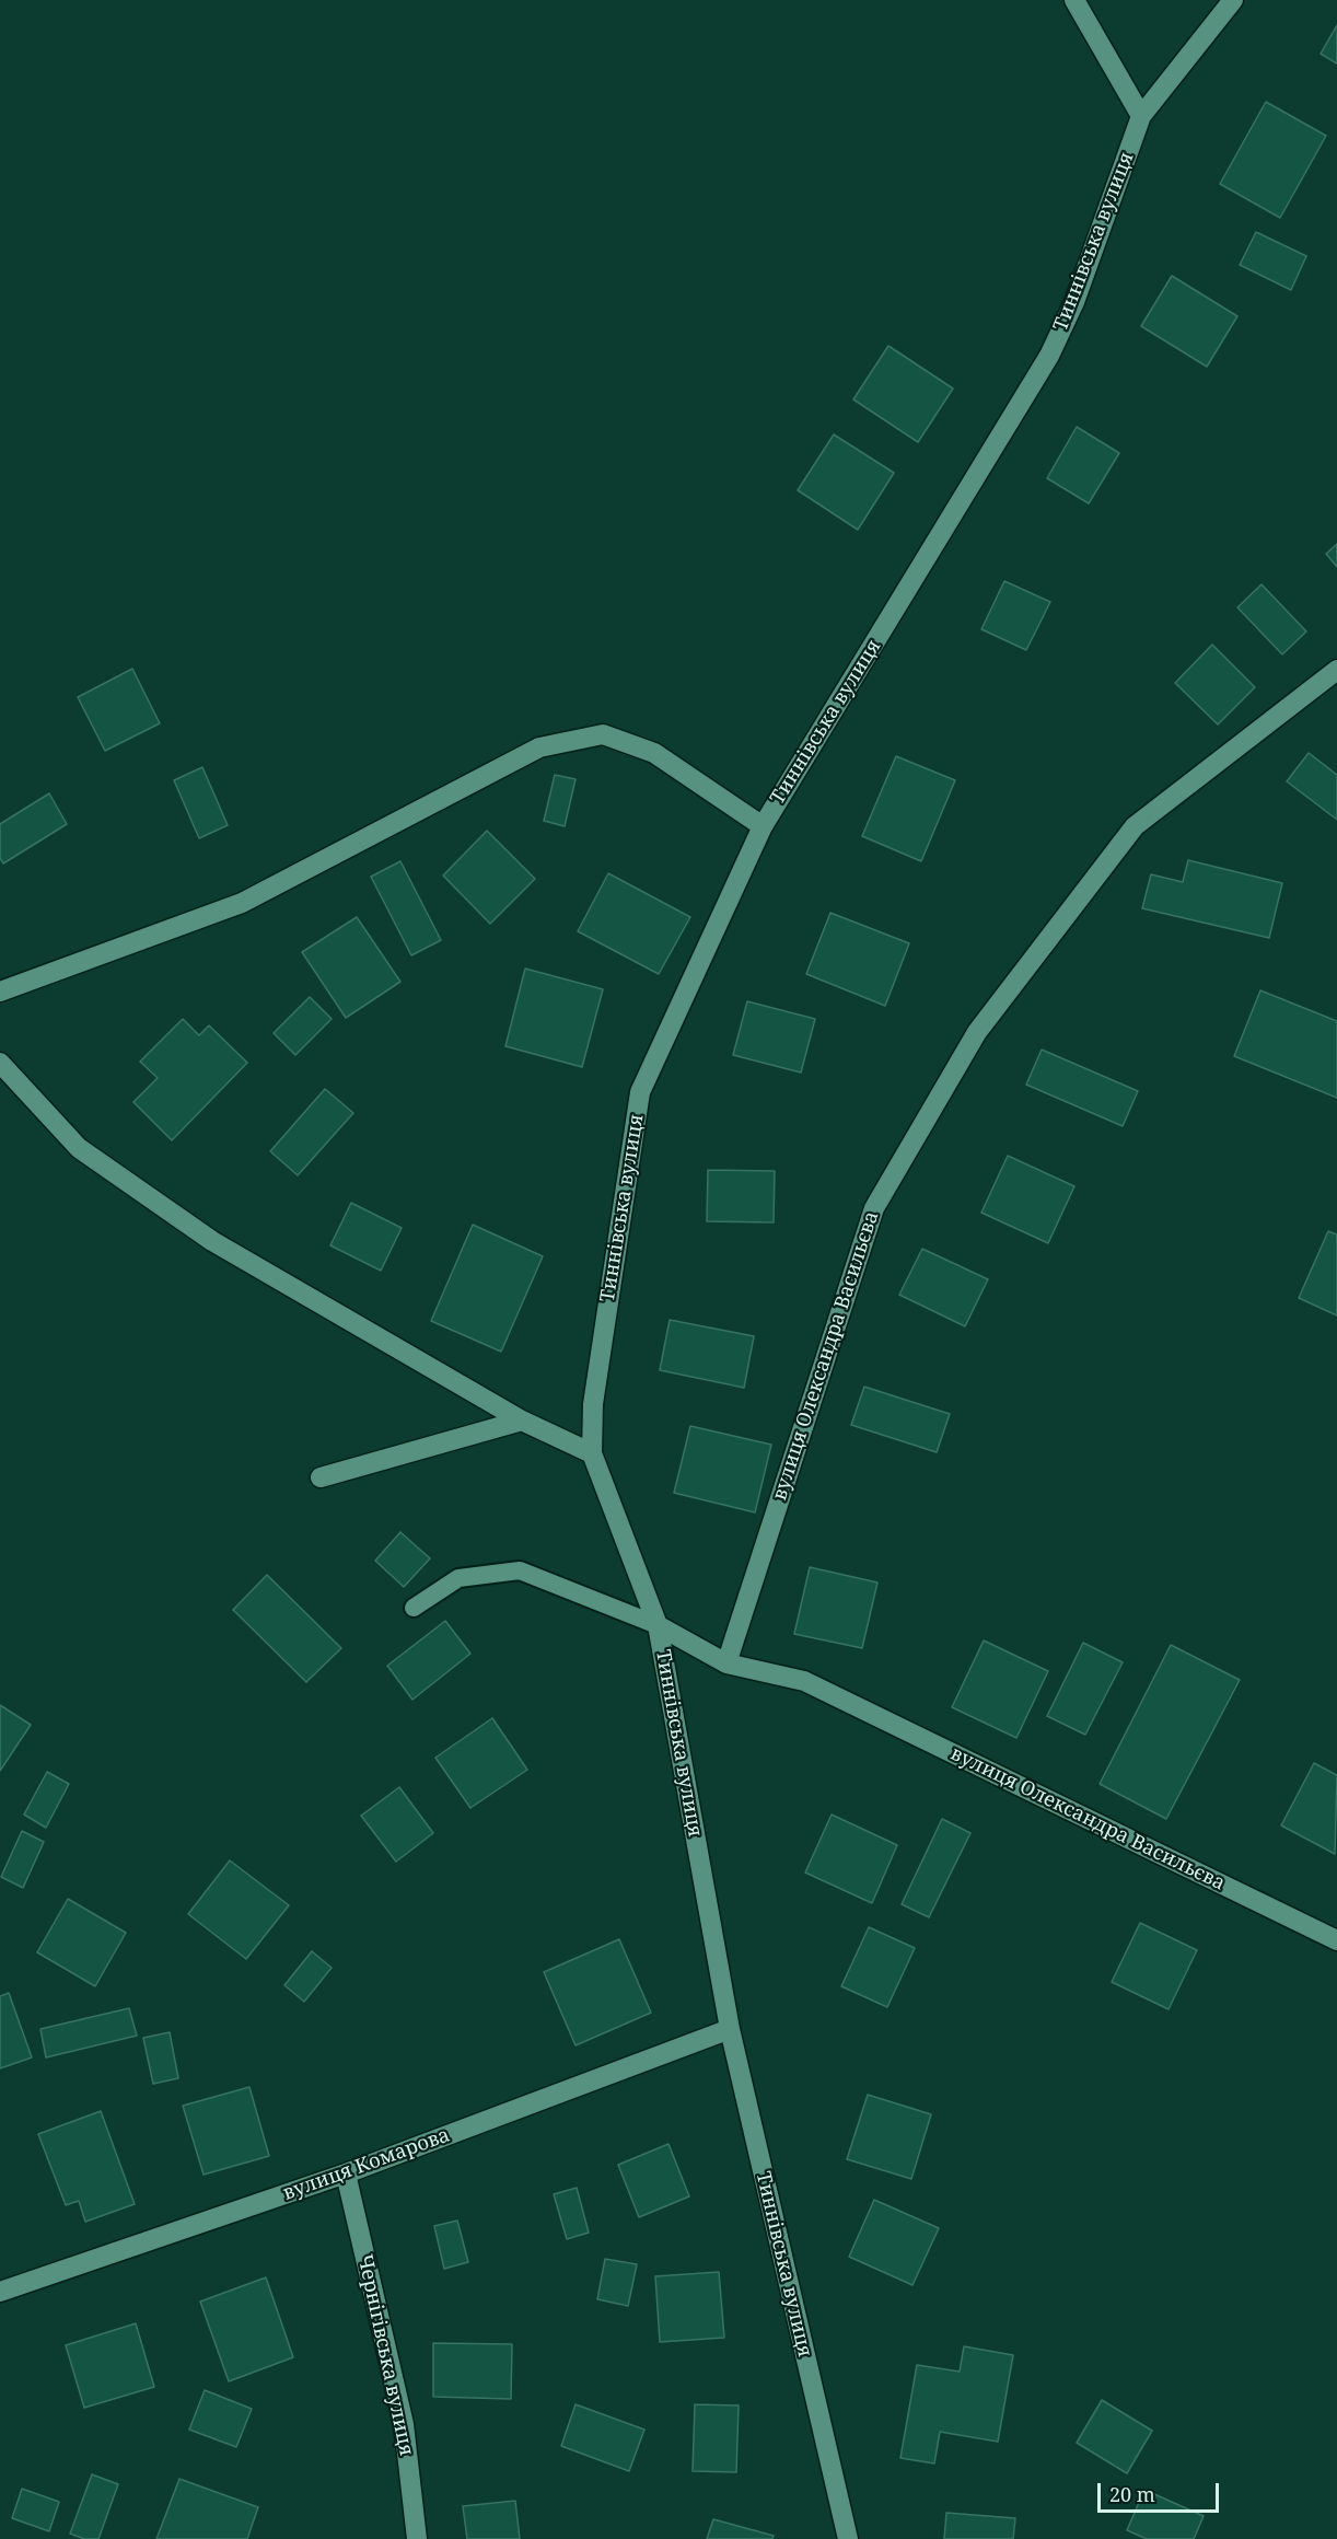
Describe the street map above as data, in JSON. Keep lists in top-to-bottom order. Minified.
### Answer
{"streets":{"street":["Тиннівська вулиця","вулиця Олександра Васильєва","вулиця Комарова","Чернігівська вулиця"]},"crossings":[["Тиннівська вулиця","вулиця Олександра Васильєва"],["Тиннівська вулиця","вулиця Комарова"],["вулиця Комарова","Чернігівська вулиця"]],"scale_bar":"20 m"}
